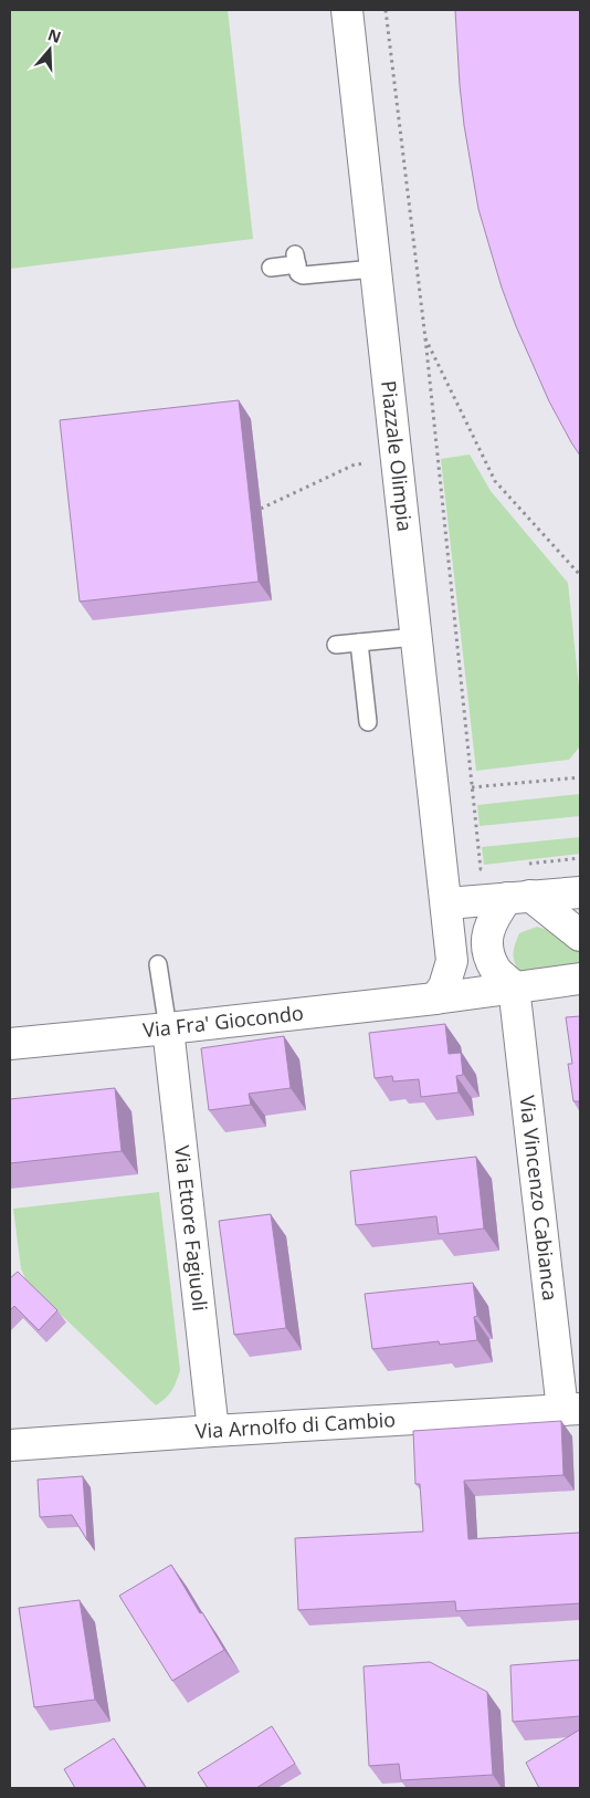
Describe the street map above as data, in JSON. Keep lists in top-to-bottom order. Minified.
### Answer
{"streets":{"street":["Piazzale Olimpia","Via Fra' Giocondo","Via Vincenzo Cabianca","Via Ettore Fagiuoli","Via Arnolfo di Cambio"]},"crossings":[["Via Fra' Giocondo","Via Vincenzo Cabianca"],["Via Fra' Giocondo","Via Ettore Fagiuoli"],["Via Vincenzo Cabianca","Via Arnolfo di Cambio"],["Via Ettore Fagiuoli","Via Arnolfo di Cambio"]],"north":"top"}
